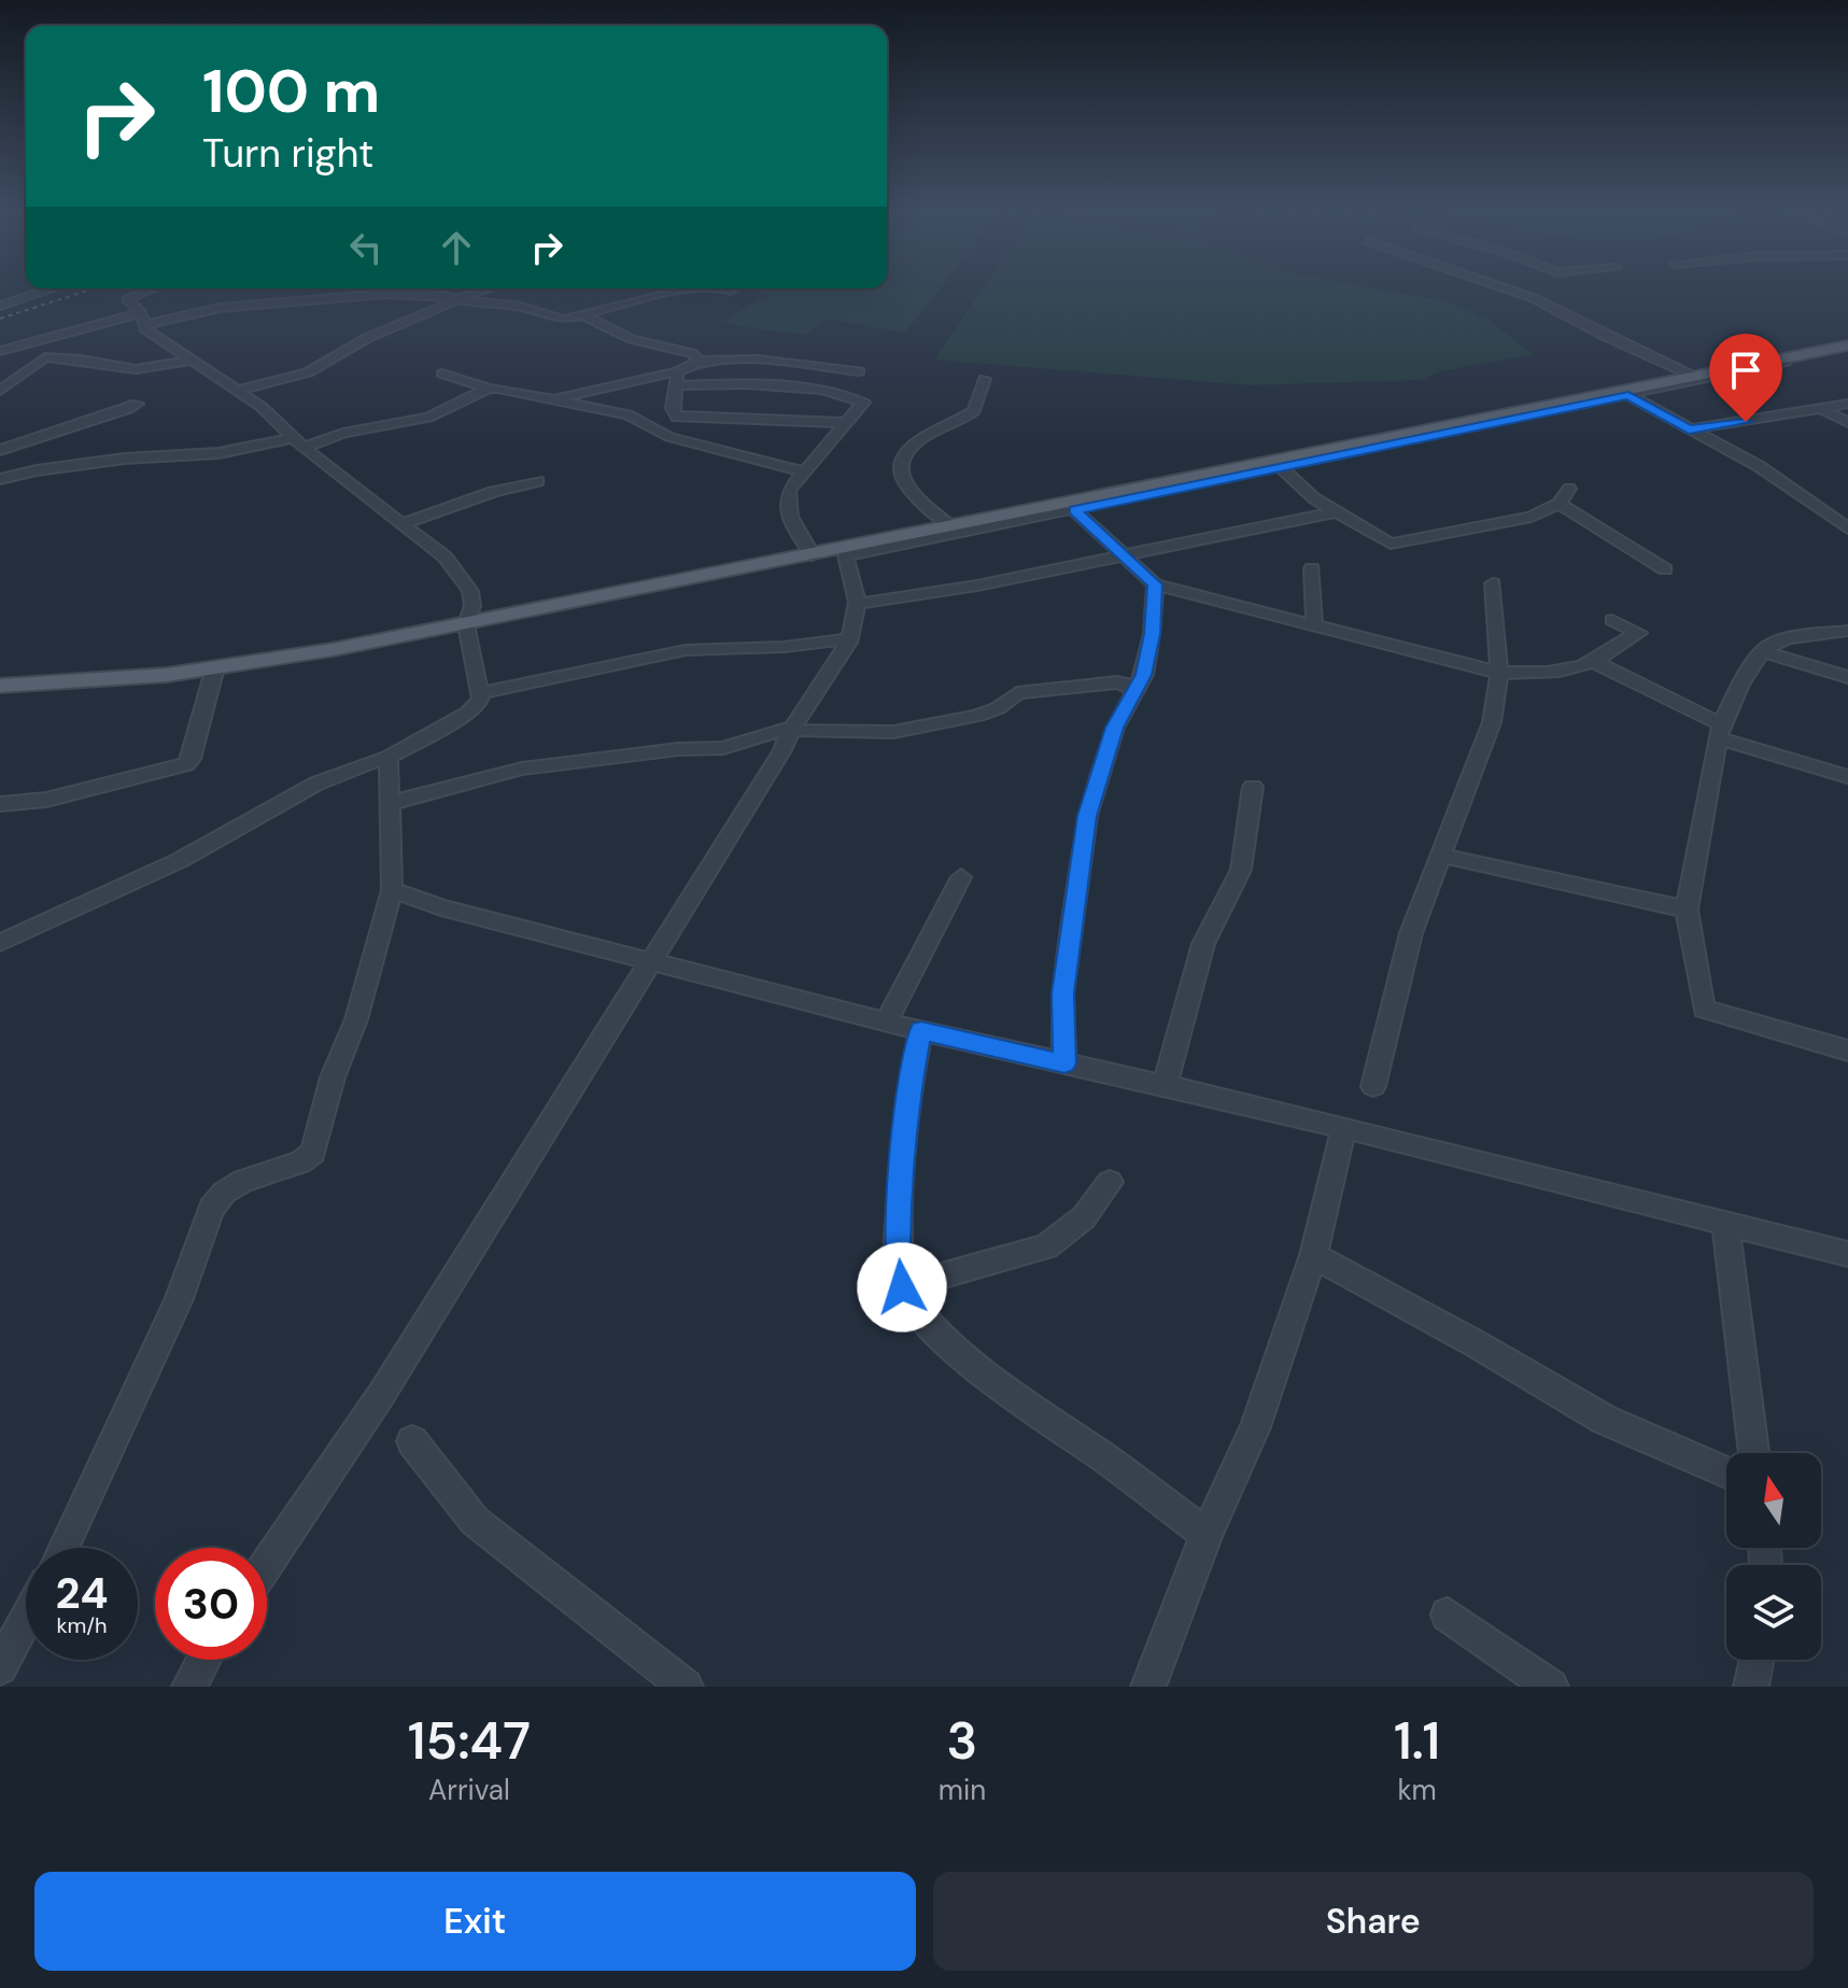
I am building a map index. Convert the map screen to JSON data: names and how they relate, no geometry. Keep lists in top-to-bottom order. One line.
{"north":"top","page":{"turn":["100 m","Turn right"],"speed":"24 km/h","limit":"30","eta":["15:47","Arrival","3","min","1.1","km"],"buttons":["Exit","Share"]}}
